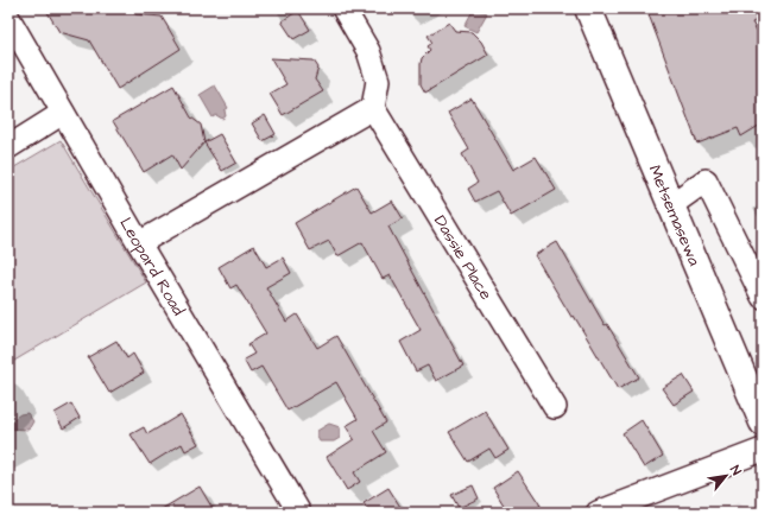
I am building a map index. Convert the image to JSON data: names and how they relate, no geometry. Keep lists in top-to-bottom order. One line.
{"streets":{"street":["Metsemasewa","Dassie Place","Leopard Road"]},"north":"top right"}
